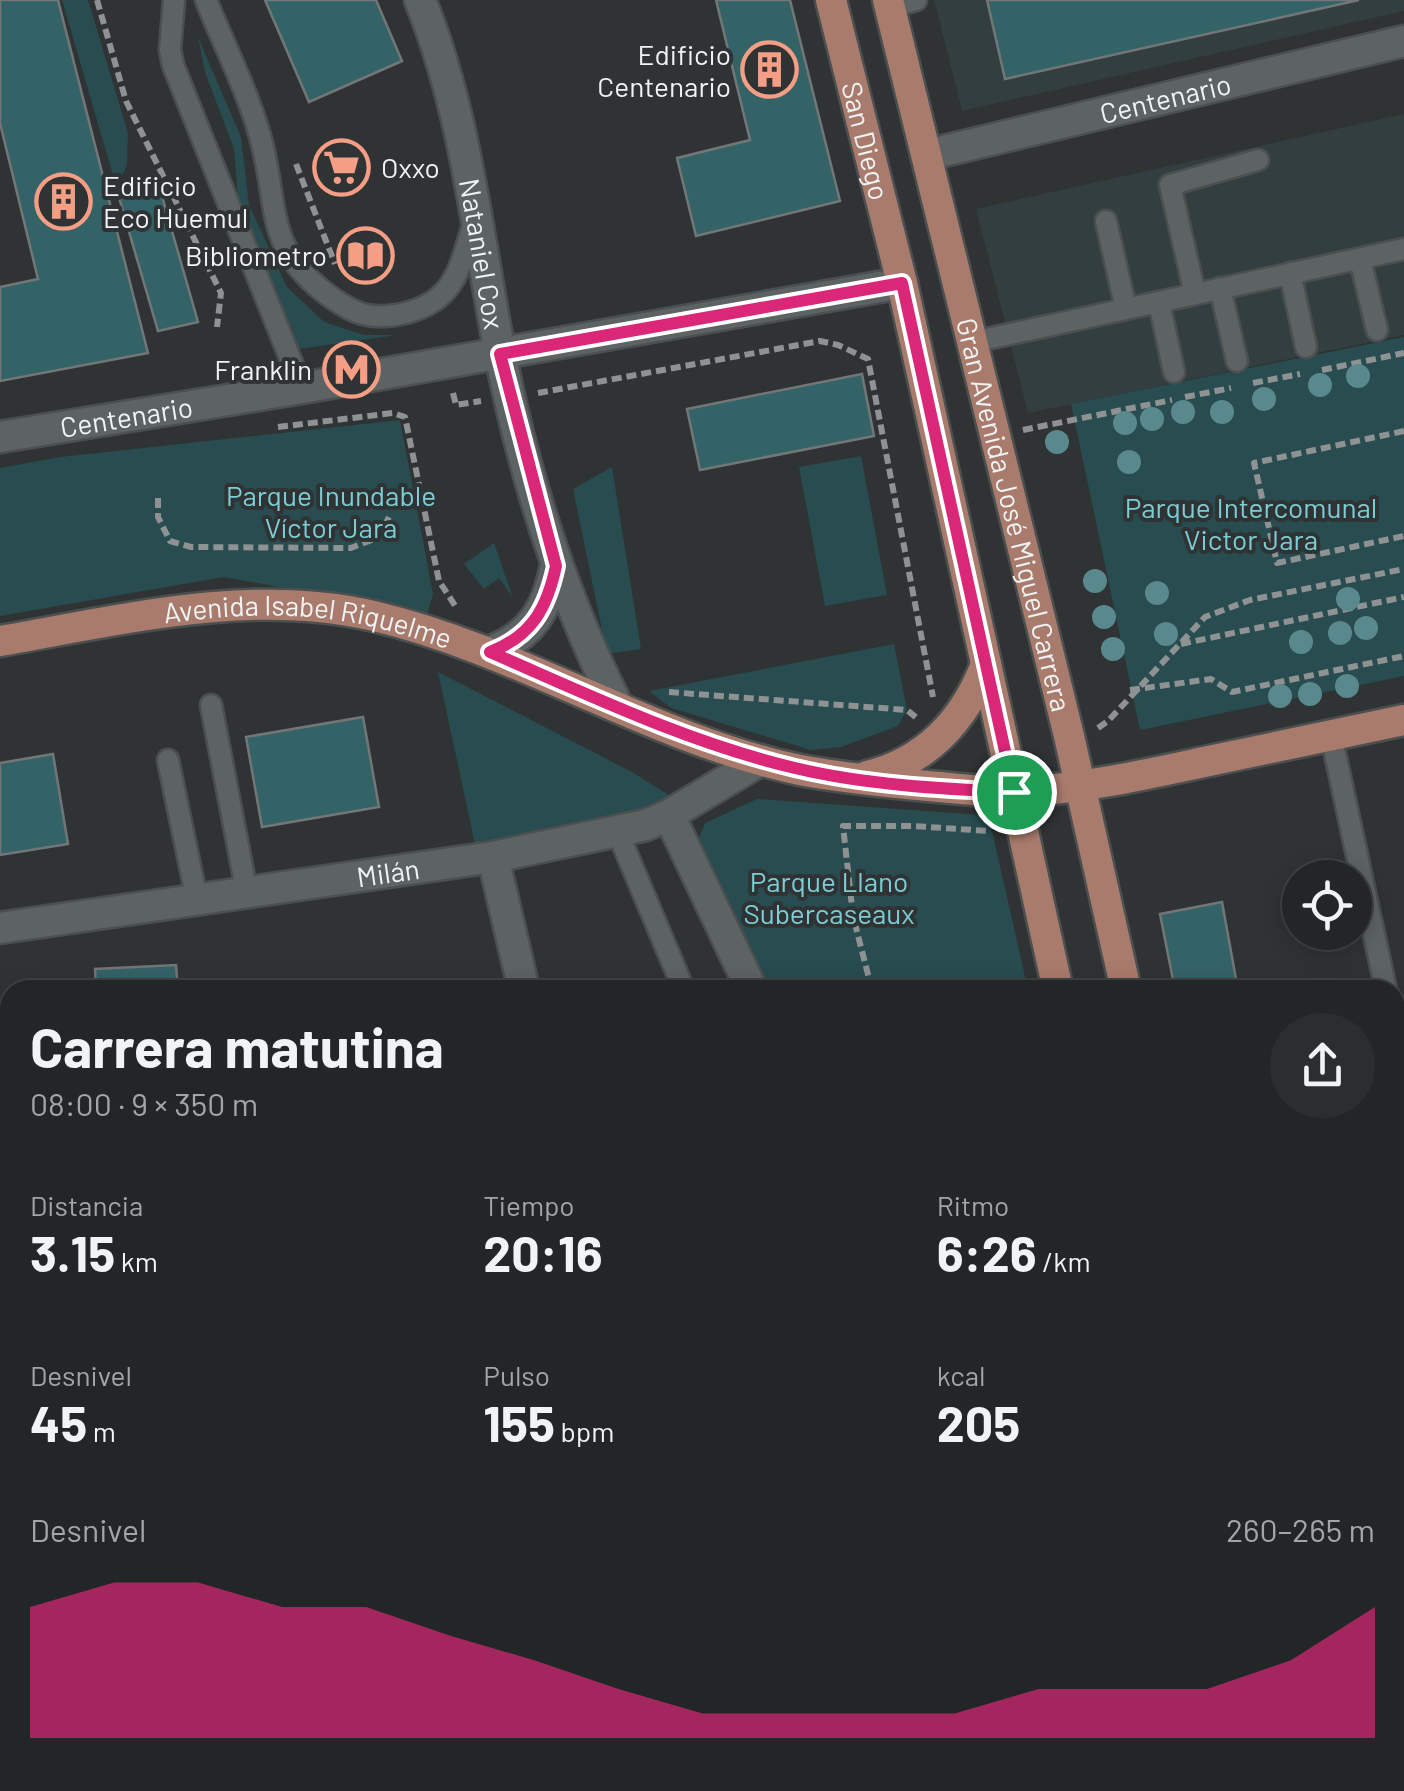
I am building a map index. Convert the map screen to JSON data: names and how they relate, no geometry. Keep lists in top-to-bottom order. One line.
{"streets":{"main road":["San Diego","Gran Avenida José Miguel Carrera","Avenida Isabel Riquelme"],"street":["Centenario","Nataniel Cox","Milán"]},"crossings":[["Centenario","San Diego"],["Centenario","Nataniel Cox"],["Centenario","Gran Avenida José Miguel Carrera"],["San Diego","Gran Avenida José Miguel Carrera"],["Nataniel Cox","Avenida Isabel Riquelme"],["Gran Avenida José Miguel Carrera","Avenida Isabel Riquelme"],["Avenida Isabel Riquelme","Milán"]],"parks":["Parque Inundable Víctor Jara","Parque Intercomunal Victor Jara","Parque Llano Subercaseaux"],"places":{"building":["Edificio Centenario","Edificio Eco Huemul"],"supermarket":["Oxxo"],"library":["Bibliometro"],"metro station":["Franklin"]},"page":{"heading":["Carrera matutina","08:00 · 9 × 350 m"],"stats":[["Distancia","3.15 km"],["Tiempo","20:16"],["Ritmo","6:26 /km"],["Desnivel","45 m"],["Pulso","155 bpm"],["kcal","205"]],"chart":["Desnivel","260–265 m"]}}
